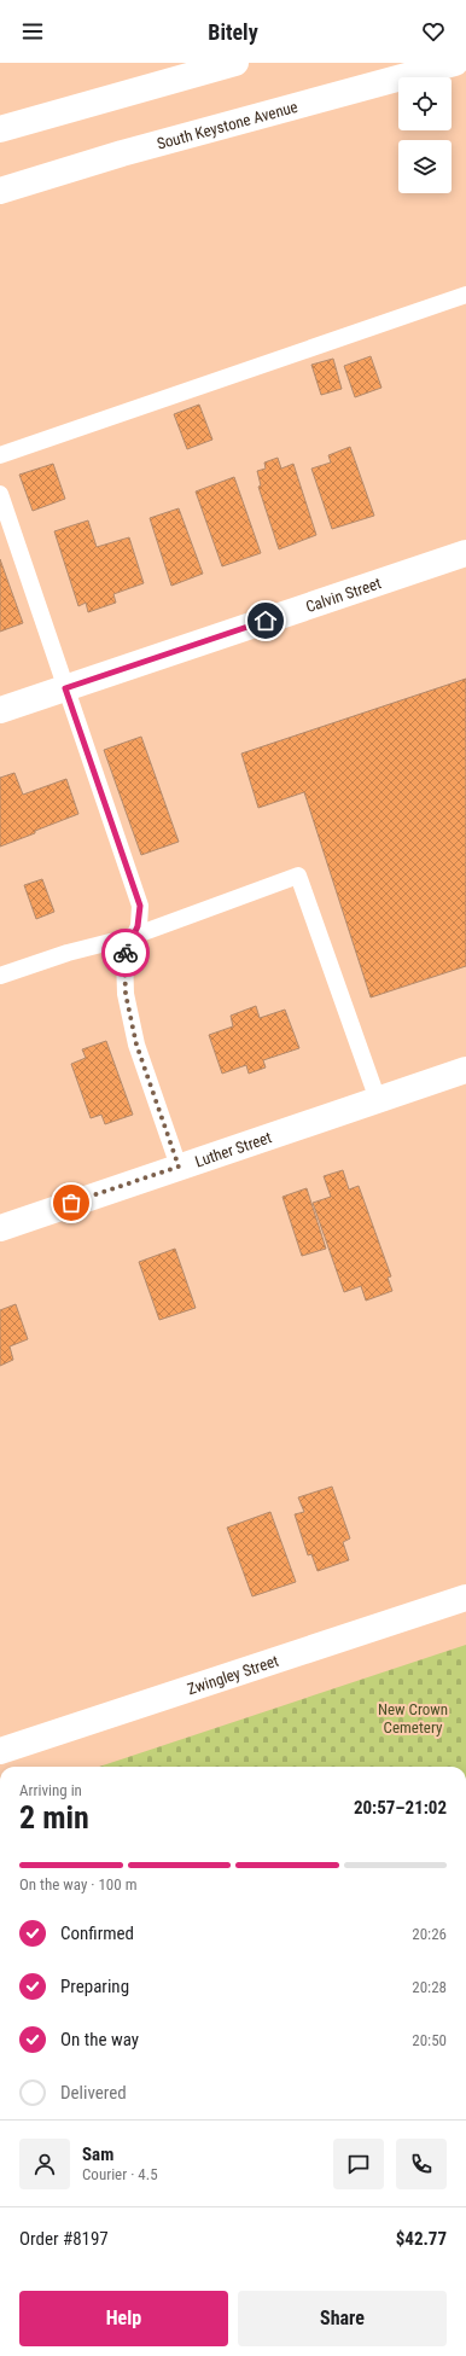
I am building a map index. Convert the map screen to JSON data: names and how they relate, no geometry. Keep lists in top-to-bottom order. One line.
{"streets":{"street":["South Keystone Avenue","Calvin Street","Luther Street","Zwingley Street"]},"parks":["New Crown Cemetery"],"page":{"header":"Bitely","heading":["2 min","Arriving in","20:57–21:02"],"panel":["Sam","Courier · 4.5","Order #8197","$42.77"],"bar":"On the way · 100 m","list":[["Confirmed","20:26"],["Preparing","20:28"],["On the way","20:50"],"Delivered"],"buttons":["Help","Share"]}}
